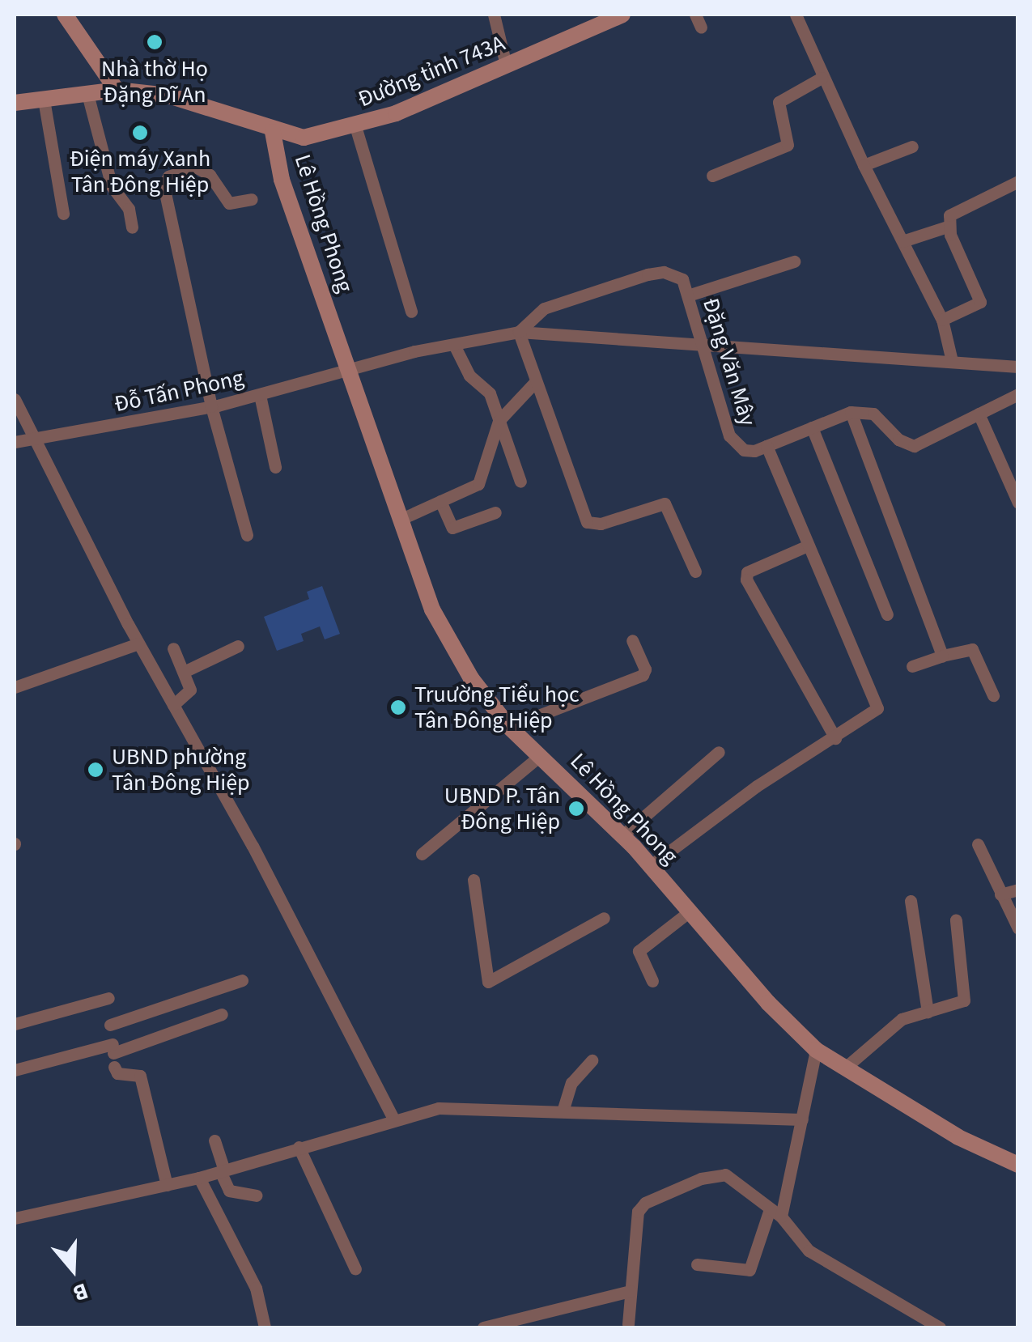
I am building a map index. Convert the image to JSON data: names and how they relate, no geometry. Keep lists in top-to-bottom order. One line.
{"streets":{"main road":["Đường tỉnh 743A","Lê Hồng Phong"],"street":["Đặng Văn Mây","Đỗ Tấn Phong"]},"crossings":[["Đường tỉnh 743A","Lê Hồng Phong"],["Lê Hồng Phong","Đỗ Tấn Phong"]],"places":["Nhà thờ Họ Đặng Dĩ An","Điện máy Xanh Tân Đông Hiệp","Truường Tiểu học Tân Đông Hiệp","UBND phường Tân Đông Hiệp","UBND P. Tân Đông Hiệp"],"north":"bottom"}
